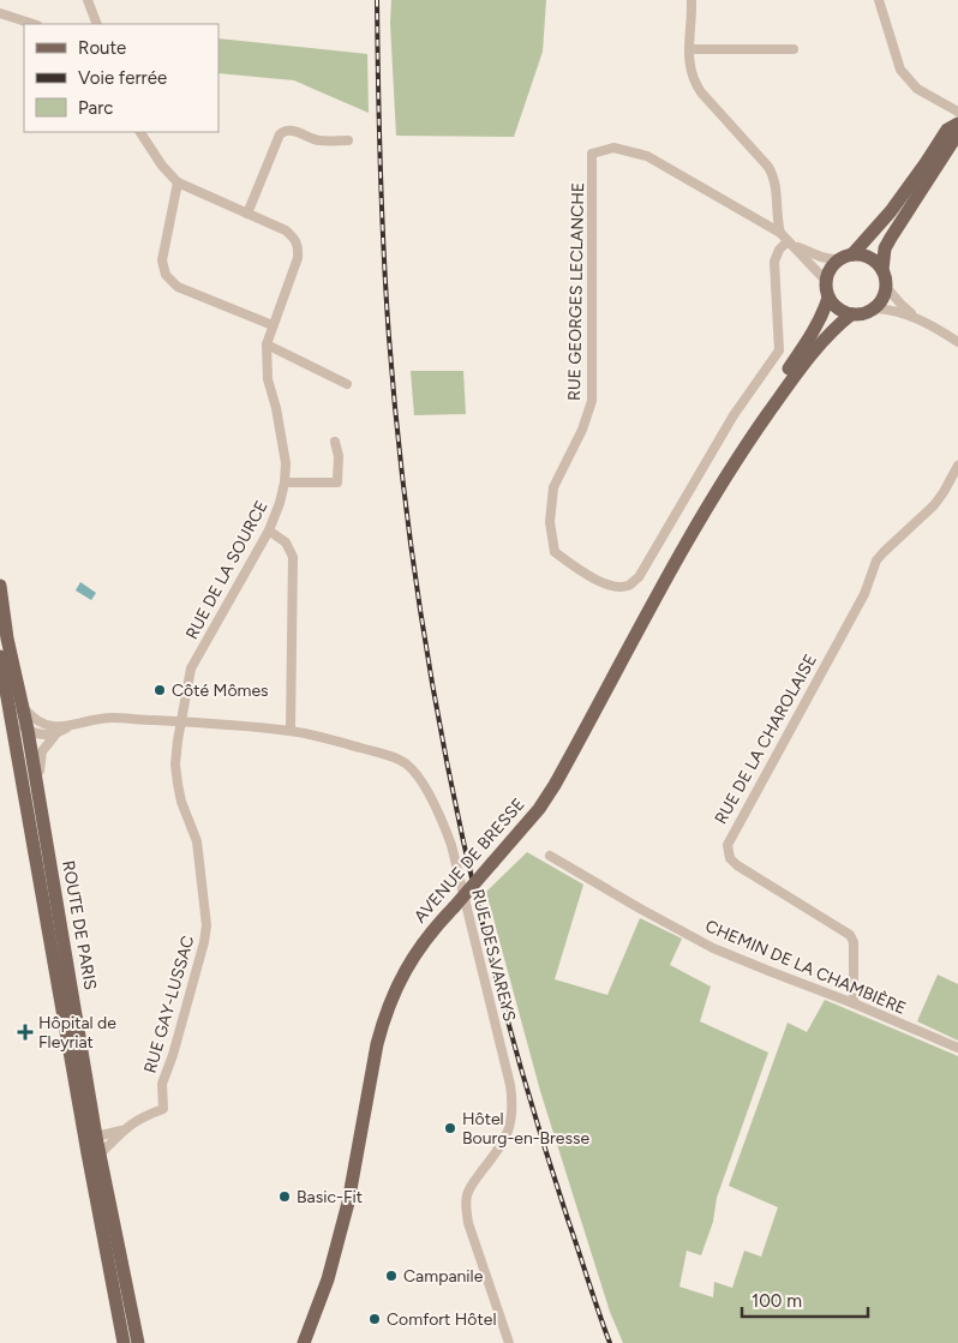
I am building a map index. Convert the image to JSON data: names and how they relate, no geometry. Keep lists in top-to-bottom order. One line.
{"streets":{"main road":["AVENUE DE BRESSE","ROUTE DE PARIS"],"street":["RUE GEORGES LECLANCHE","RUE DE LA SOURCE","RUE DE LA CHAROLAISE","RUE DES VAREYS","CHEMIN DE LA CHAMBIÈRE","RUE GAY-LUSSAC"]},"crossings":[["RUE DE LA SOURCE","RUE DES VAREYS"],["RUE DE LA SOURCE","RUE GAY-LUSSAC"],["RUE DE LA CHAROLAISE","CHEMIN DE LA CHAMBIÈRE"],["ROUTE DE PARIS","RUE DES VAREYS"],["ROUTE DE PARIS","RUE GAY-LUSSAC"],["RUE DES VAREYS","RUE GAY-LUSSAC"]],"places":{"other":["Côté Mômes","Hôtel Bourg-en-Bresse","Basic-Fit","Campanile","Comfort Hôtel"],"health":["Hôpital de Fleyriat"]},"legend":["Route","Voie ferrée","Parc"],"scale_bar":"100 m"}
